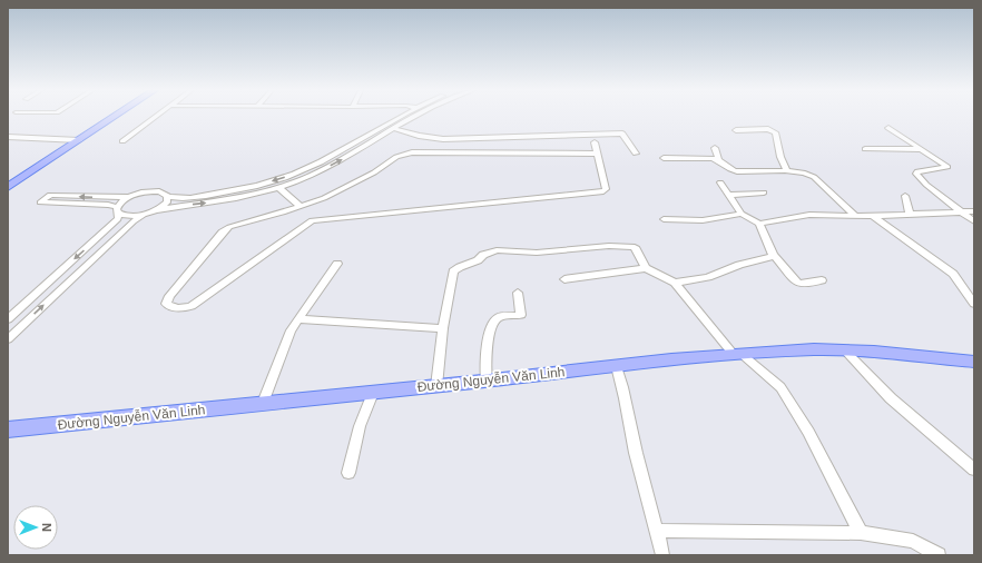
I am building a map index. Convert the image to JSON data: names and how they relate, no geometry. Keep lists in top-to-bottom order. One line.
{"streets":{"main road":["Đường Nguyễn Văn Linh"]},"north":"right"}
